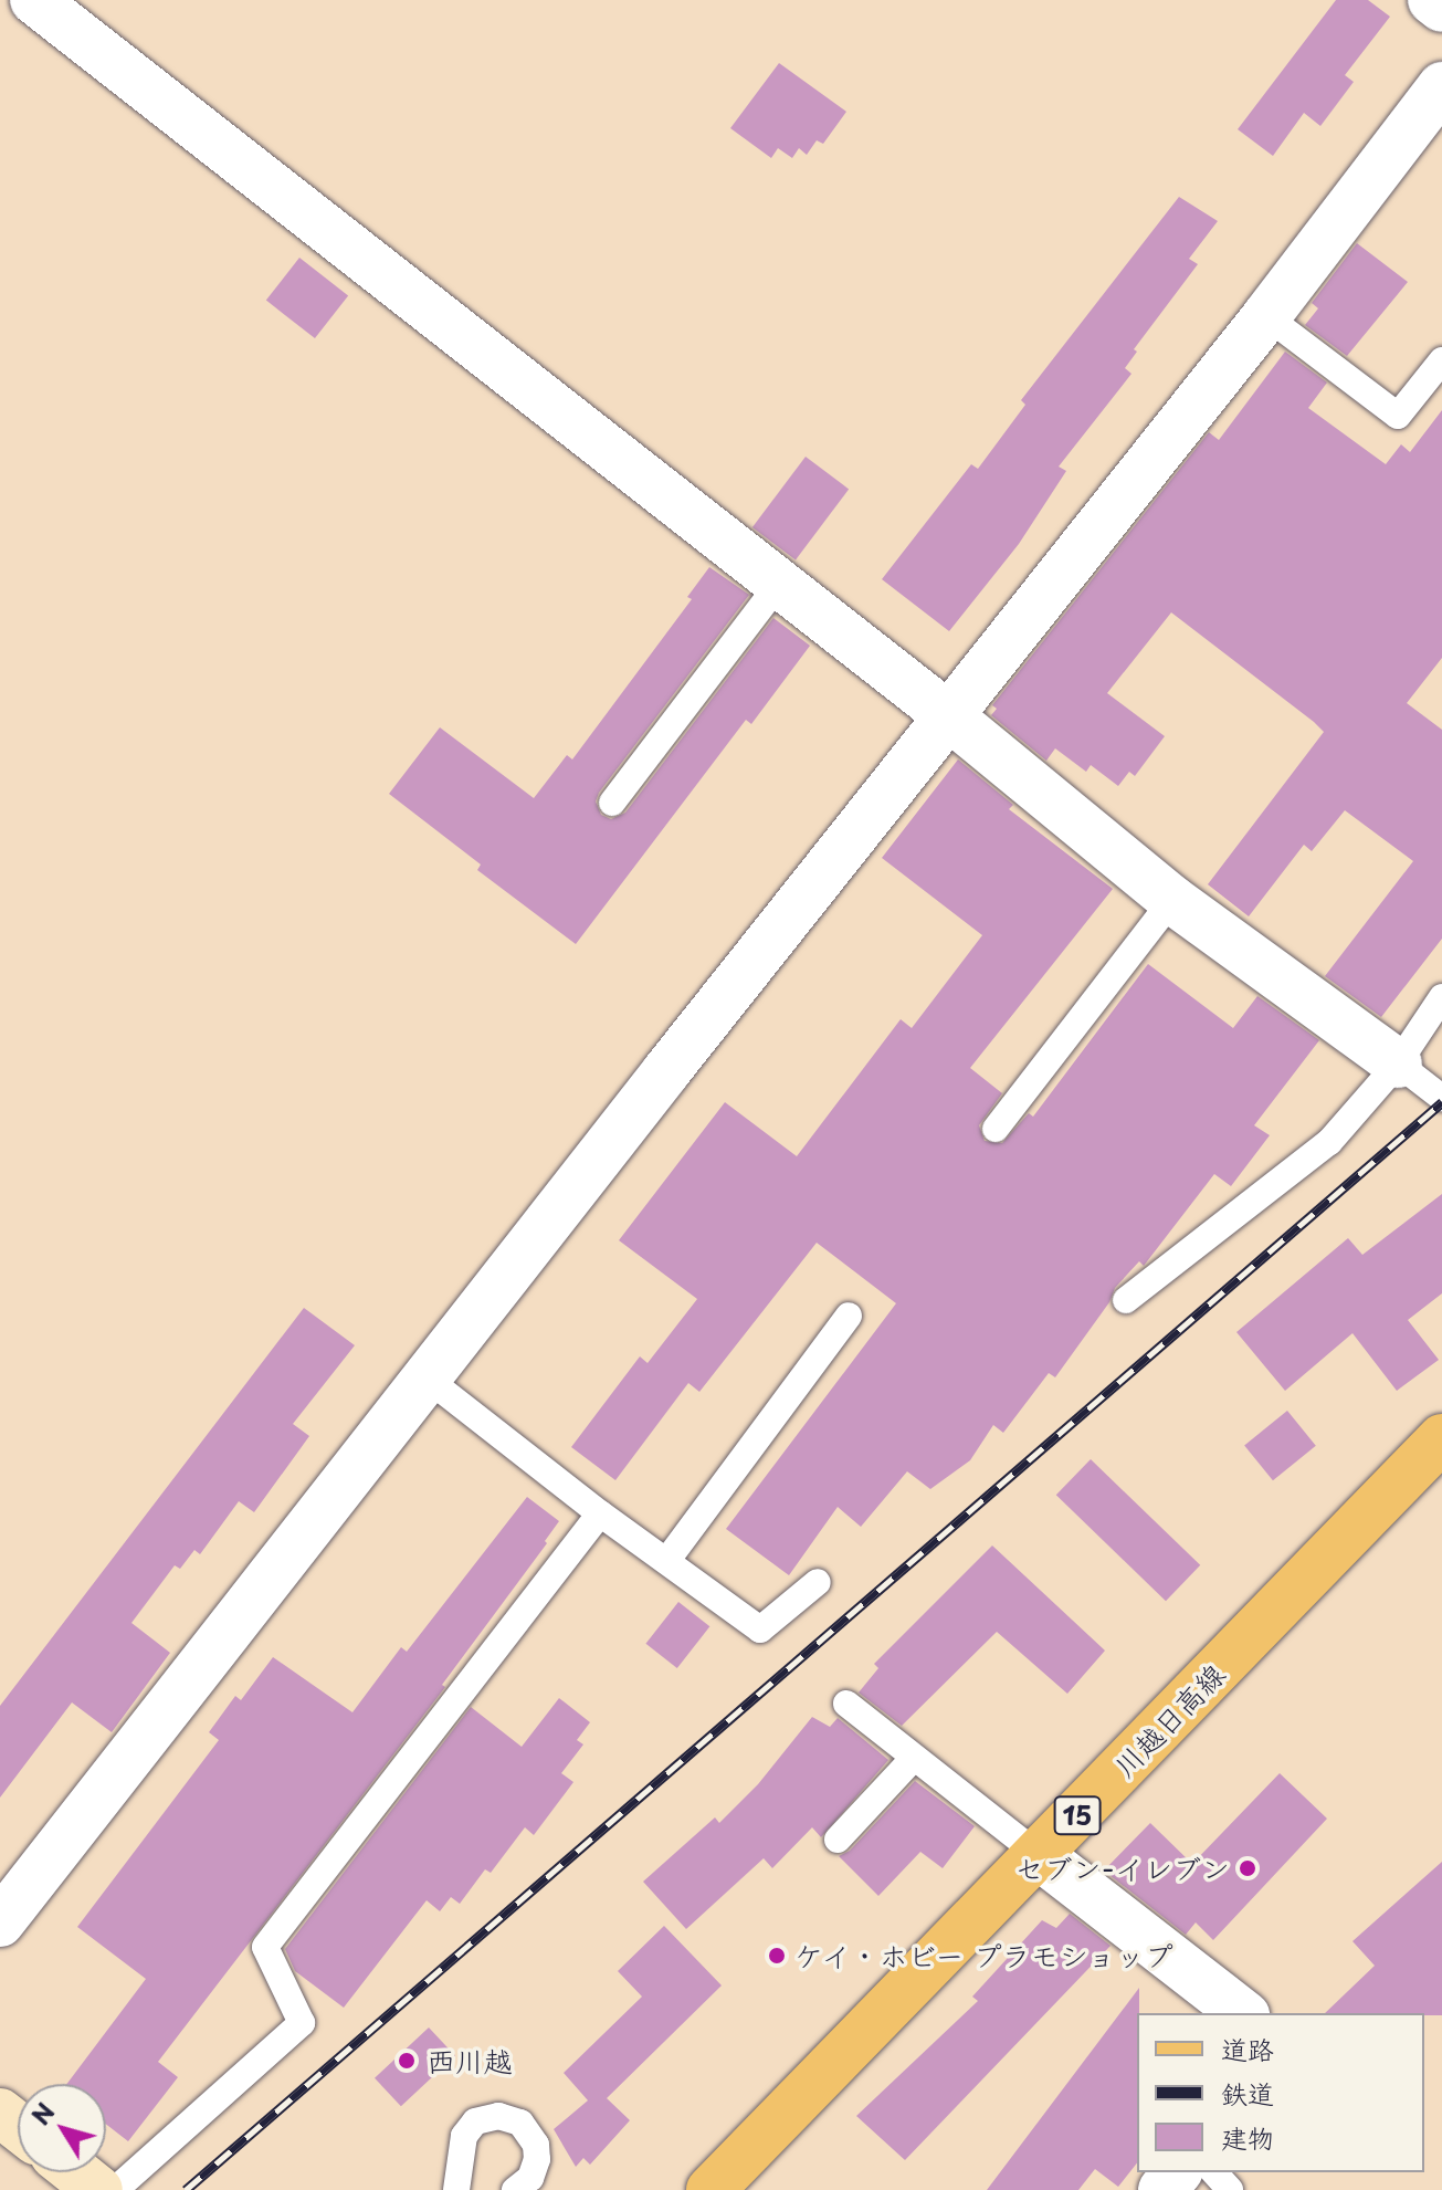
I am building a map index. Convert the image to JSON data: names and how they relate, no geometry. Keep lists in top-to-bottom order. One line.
{"streets":{"main road":["川越日高線","15"]},"places":["セブン-イレブン","ケイ・ホビー プラモショップ","西川越"],"legend":["道路","鉄道","建物"],"north":"top left"}
